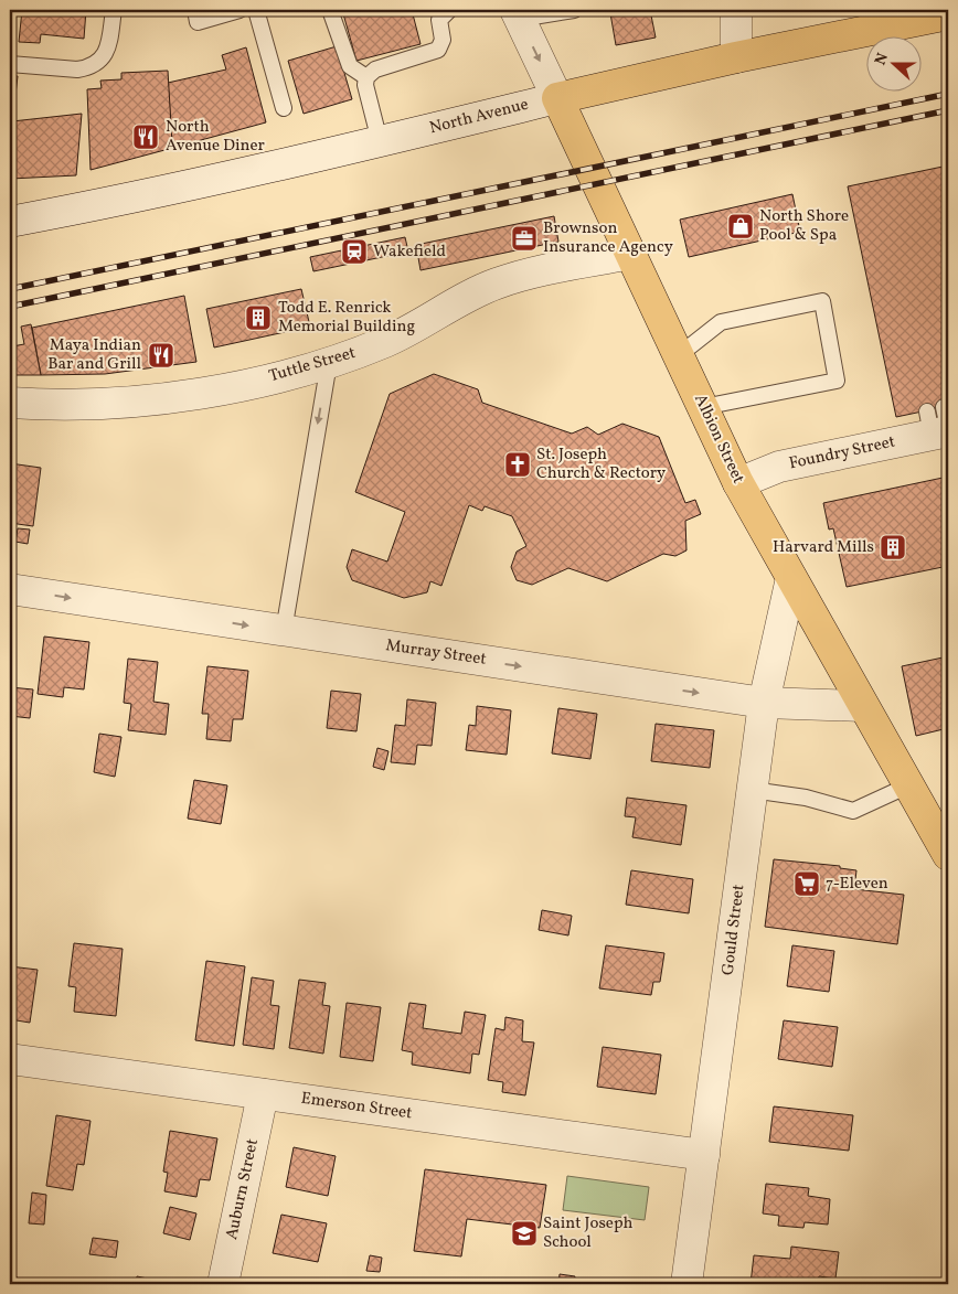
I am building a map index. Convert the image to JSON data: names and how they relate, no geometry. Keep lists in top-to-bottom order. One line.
{"streets":{"main road":["North Avenue","Albion Street"],"street":["Tuttle Street","Foundry Street","Murray Street","Gould Street","Emerson Street","Auburn Street"]},"crossings":[["North Avenue","Albion Street"],["Tuttle Street","Albion Street"],["Albion Street","Foundry Street"],["Albion Street","Murray Street"],["Albion Street","Gould Street"],["Murray Street","Gould Street"],["Gould Street","Emerson Street"],["Emerson Street","Auburn Street"]],"one_way":["Murray Street"],"places":{"restaurant":["North Avenue Diner","Maya Indian Bar and Grill"],"shop":["North Shore Pool & Spa"],"office":["Brownson Insurance Agency"],"station":["Wakefield"],"building":["Todd E. Renrick Memorial Building","Harvard Mills"],"church":["St. Joseph Church & Rectory"],"supermarket":["7-Eleven"],"school or university":["Saint Joseph School"]},"north":"left"}
